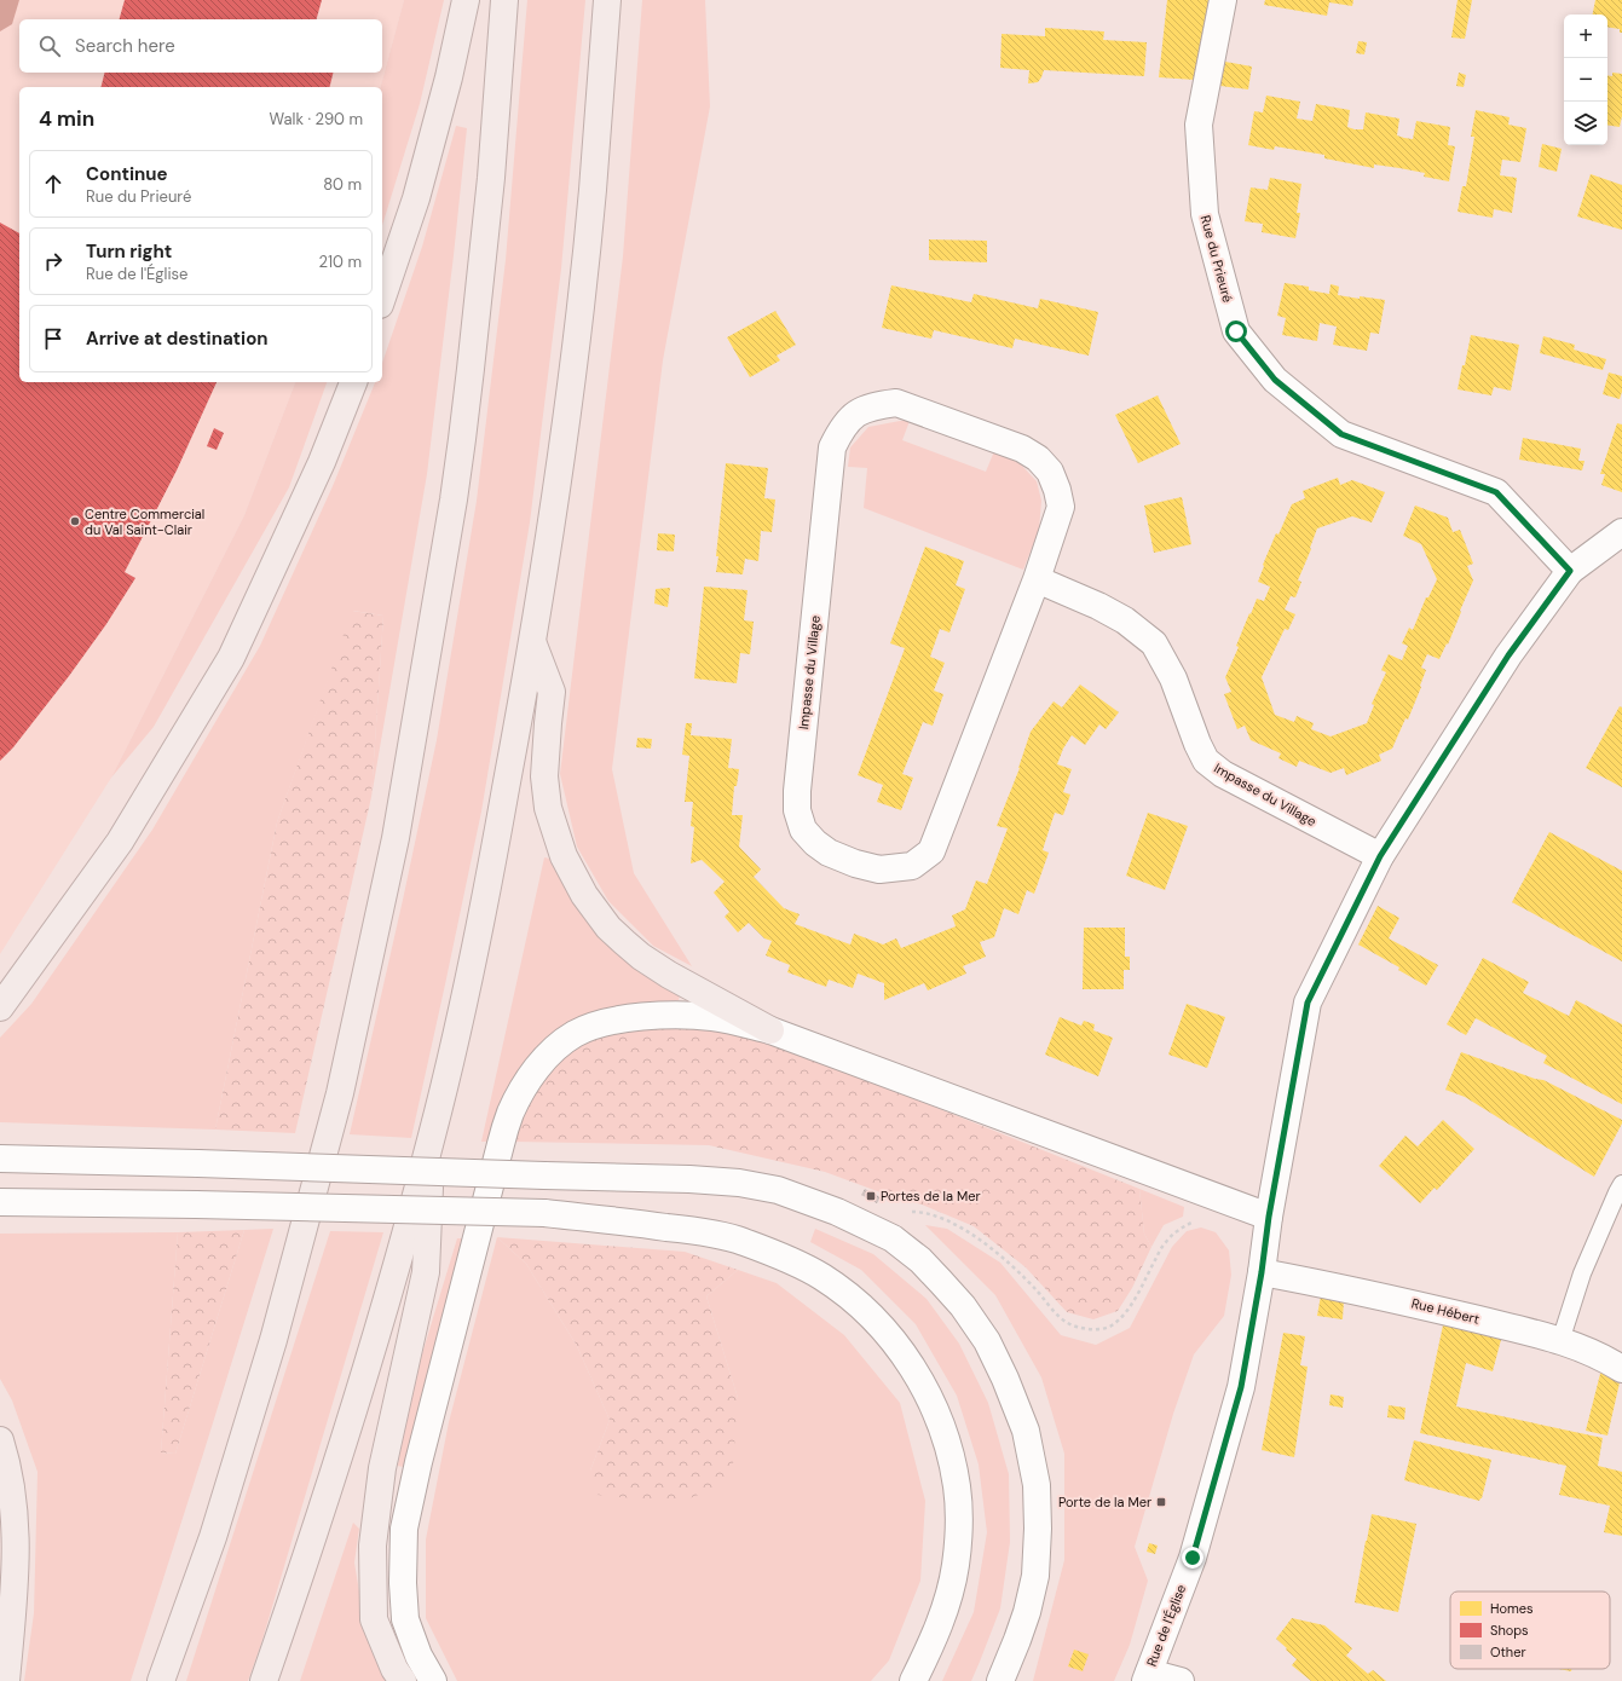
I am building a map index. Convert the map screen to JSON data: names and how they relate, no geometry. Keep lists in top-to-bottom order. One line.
{"streets":{"street":["Rue du Prieuré","Impasse du Village","Rue Hébert","Rue de l'Église"]},"crossings":[["Rue du Prieuré","Rue de l'Église"],["Impasse du Village","Rue de l'Église"],["Rue Hébert","Rue de l'Église"]],"places":{"other":["Centre Commercial du Val Saint-Clair"],"transit":["Portes de la Mer","Porte de la Mer"]},"legend":["Homes","Shops","Other"],"page":{"map_buttons":["+","−"],"search":"Search here","heading":["4 min","Walk · 290 m"],"list":[["Continue","Rue du Prieuré","80 m"],["Turn right","Rue de l'Église","210 m"],"Arrive at destination"]}}
